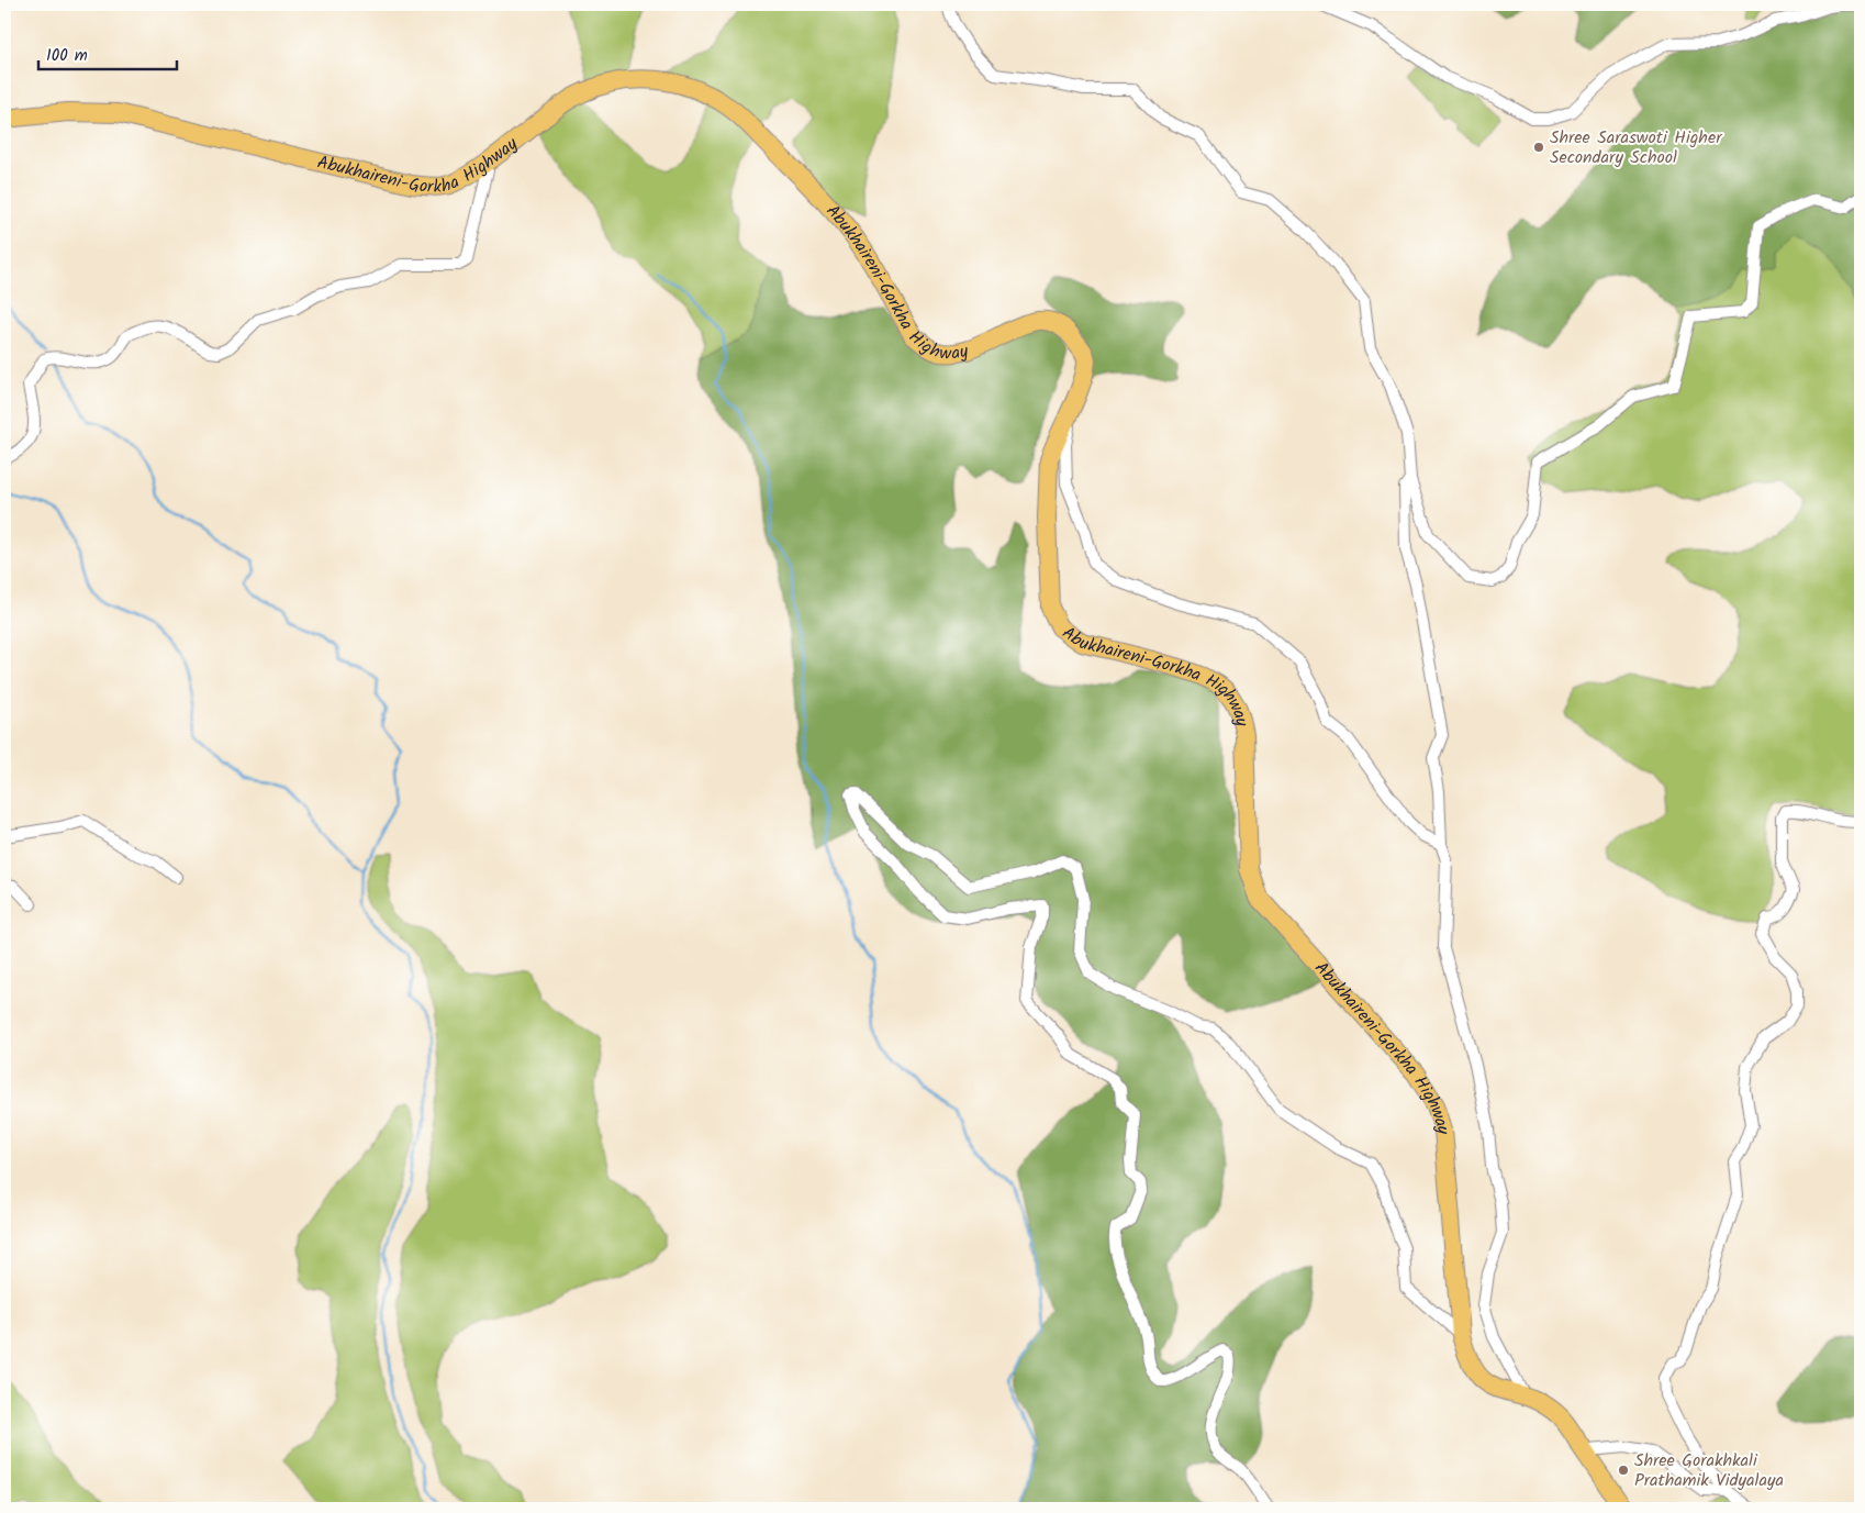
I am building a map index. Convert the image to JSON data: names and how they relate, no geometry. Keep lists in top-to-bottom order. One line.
{"streets":{"main road":["Abukhaireni-Gorkha Highway"]},"places":["Shree Saraswoti Higher Secondary School","Shree Gorakhkali Prathamik Vidyalaya"],"scale_bar":"100 m"}
